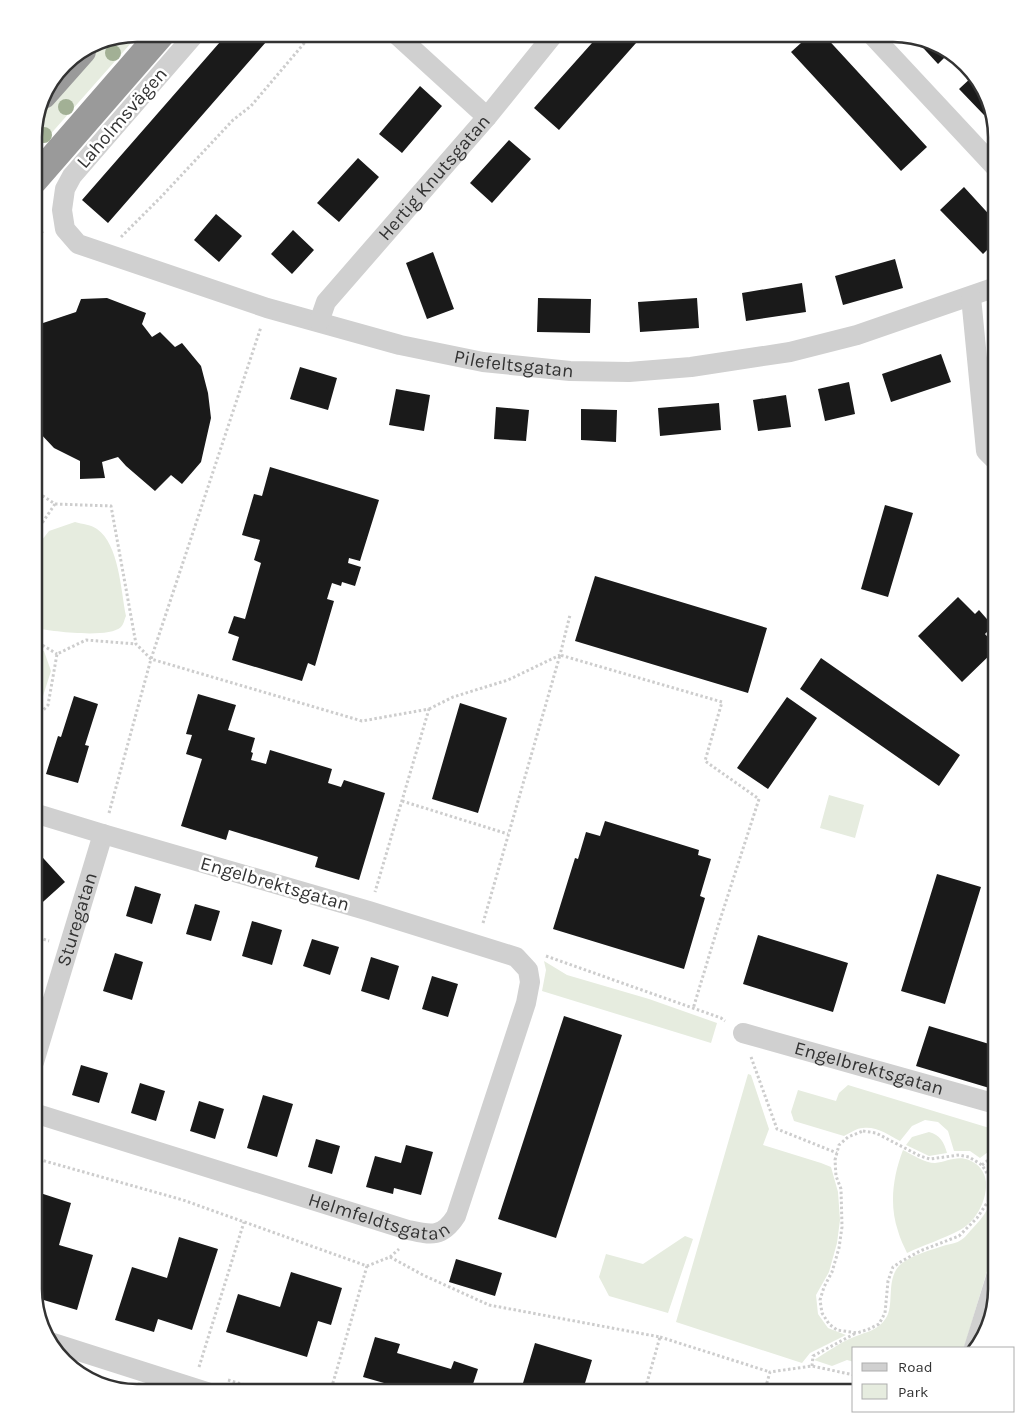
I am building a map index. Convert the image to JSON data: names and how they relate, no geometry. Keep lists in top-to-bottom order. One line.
{"streets":{"highway":["Laholmsvägen"],"street":["Hertig Knutsgatan","Pilefeltsgatan","Engelbrektsgatan","Sturegatan","Helmfeldtsgatan"]},"crossings":[["Laholmsvägen","Pilefeltsgatan"],["Hertig Knutsgatan","Pilefeltsgatan"],["Engelbrektsgatan","Sturegatan"],["Engelbrektsgatan","Helmfeldtsgatan"]],"legend":["Road","Park"]}
